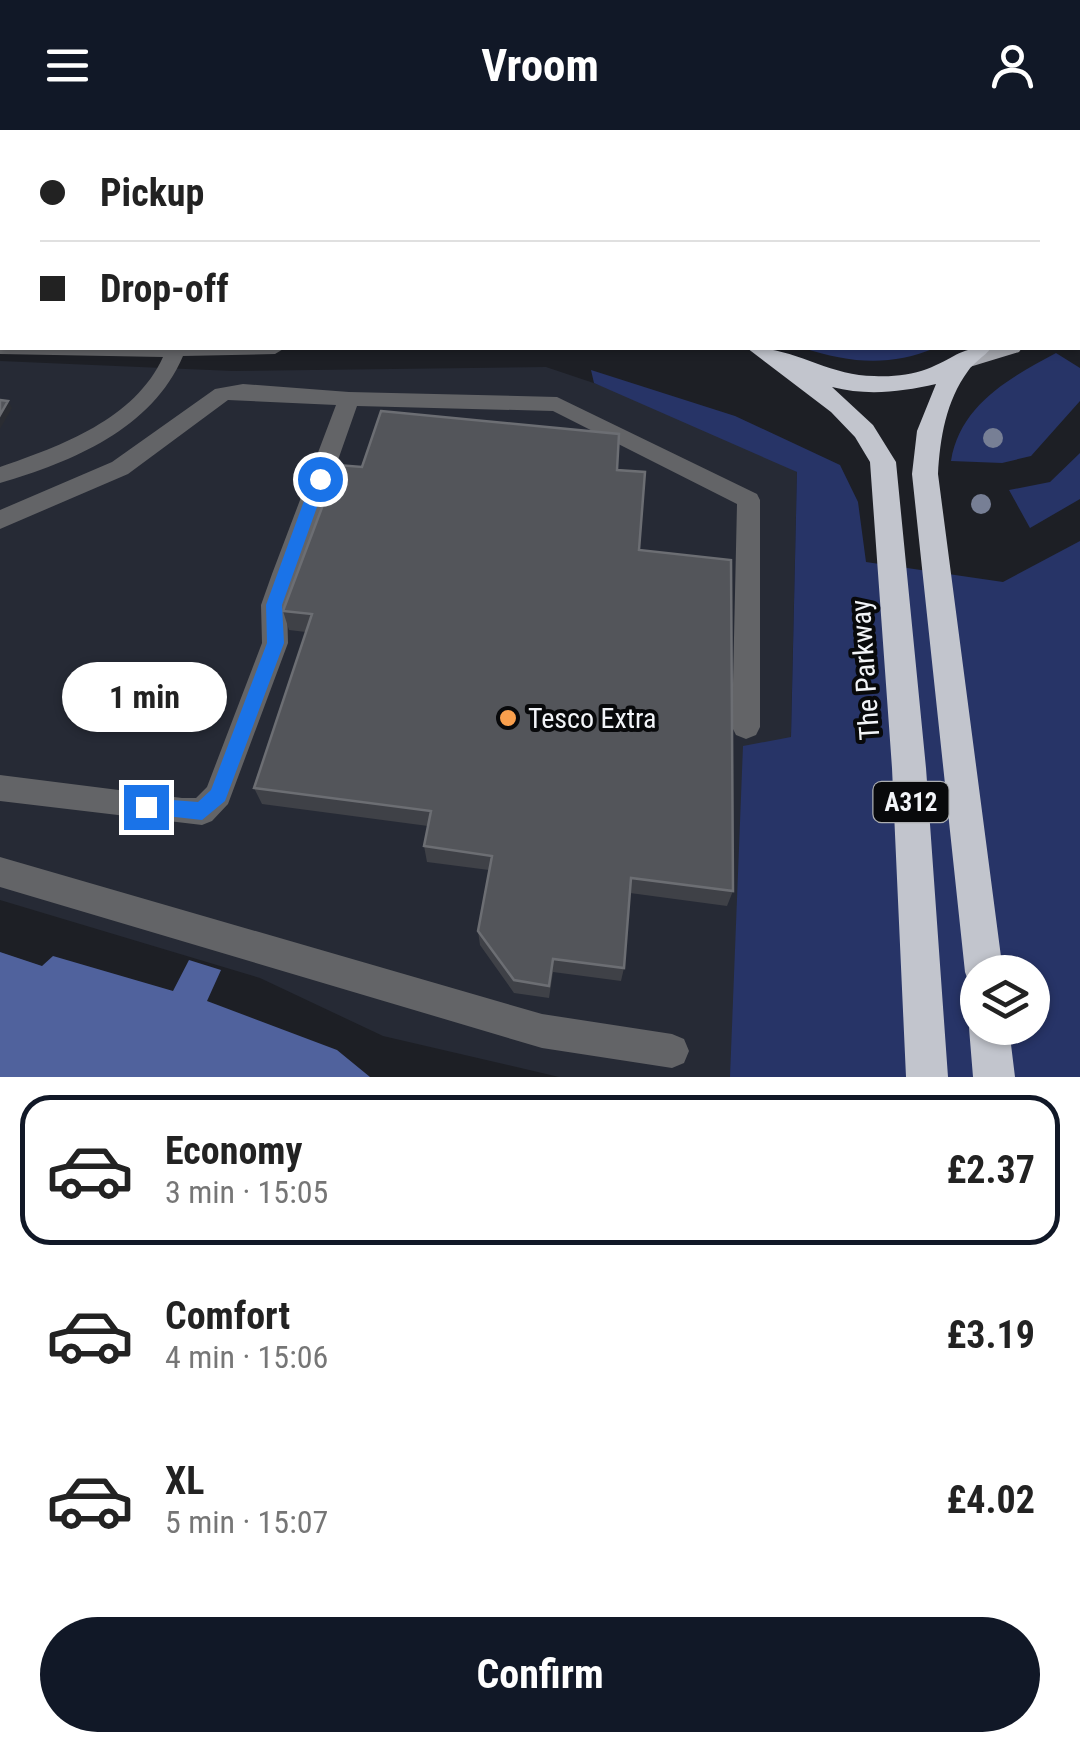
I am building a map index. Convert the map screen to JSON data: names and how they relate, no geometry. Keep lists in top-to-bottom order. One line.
{"streets":{"highway":["The Parkway","A312"]},"places":["Tesco Extra"],"page":{"header":"Vroom","banner":["Pickup","Drop-off"],"bubble":"1 min","list":[{"name":"Economy","note":"3 min · 15:05","value":"£2.37"},{"name":"Comfort","note":"4 min · 15:06","value":"£3.19"},{"name":"XL","note":"5 min · 15:07","value":"£4.02"}],"buttons":"Confirm"}}
